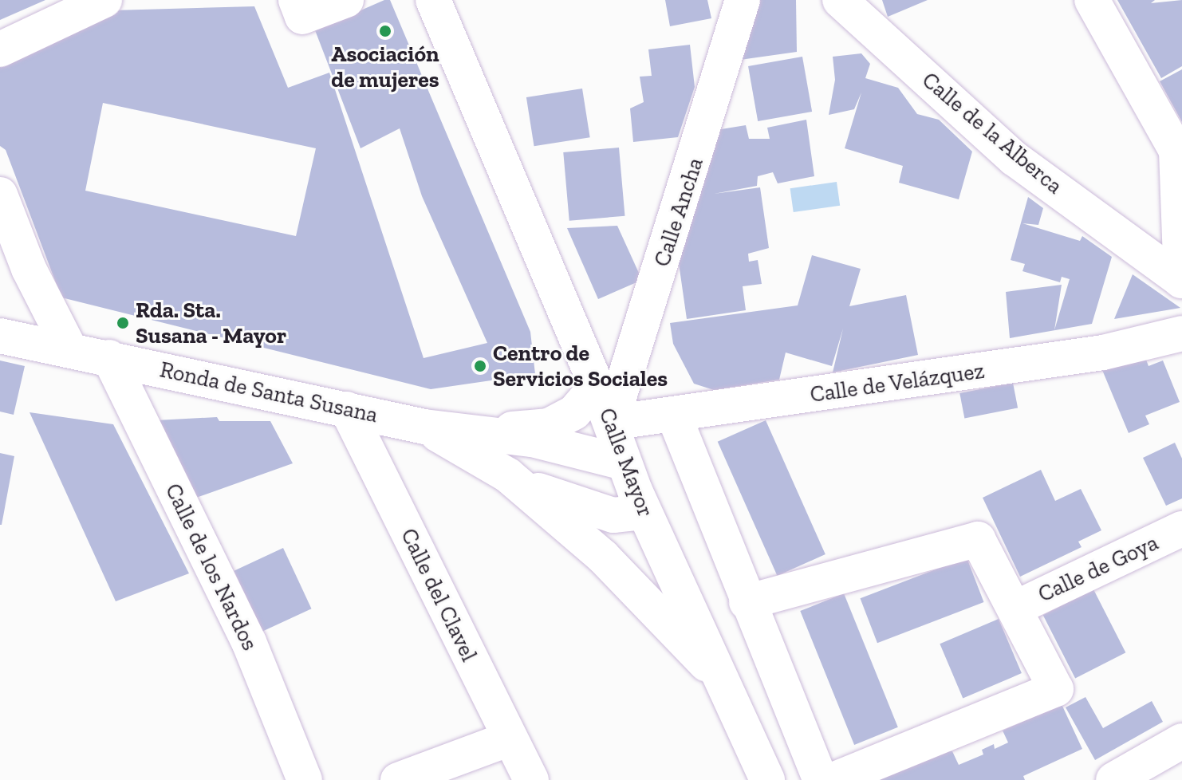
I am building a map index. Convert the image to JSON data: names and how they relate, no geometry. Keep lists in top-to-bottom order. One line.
{"streets":{"street":["Calle de la Alberca","Calle Ancha","Calle de Velázquez","Ronda de Santa Susana","Calle Mayor","Calle de los Nardos","Calle de Goya","Calle del Clavel"]},"crossings":[["Calle Ancha","Calle de Velázquez"],["Calle Ancha","Calle Mayor"],["Calle de Velázquez","Calle Mayor"],["Ronda de Santa Susana","Calle Mayor"],["Ronda de Santa Susana","Calle de los Nardos"],["Ronda de Santa Susana","Calle del Clavel"]],"places":["Asociación de mujeres","Rda. Sta. Susana - Mayor","Centro de Servicios Sociales"]}
